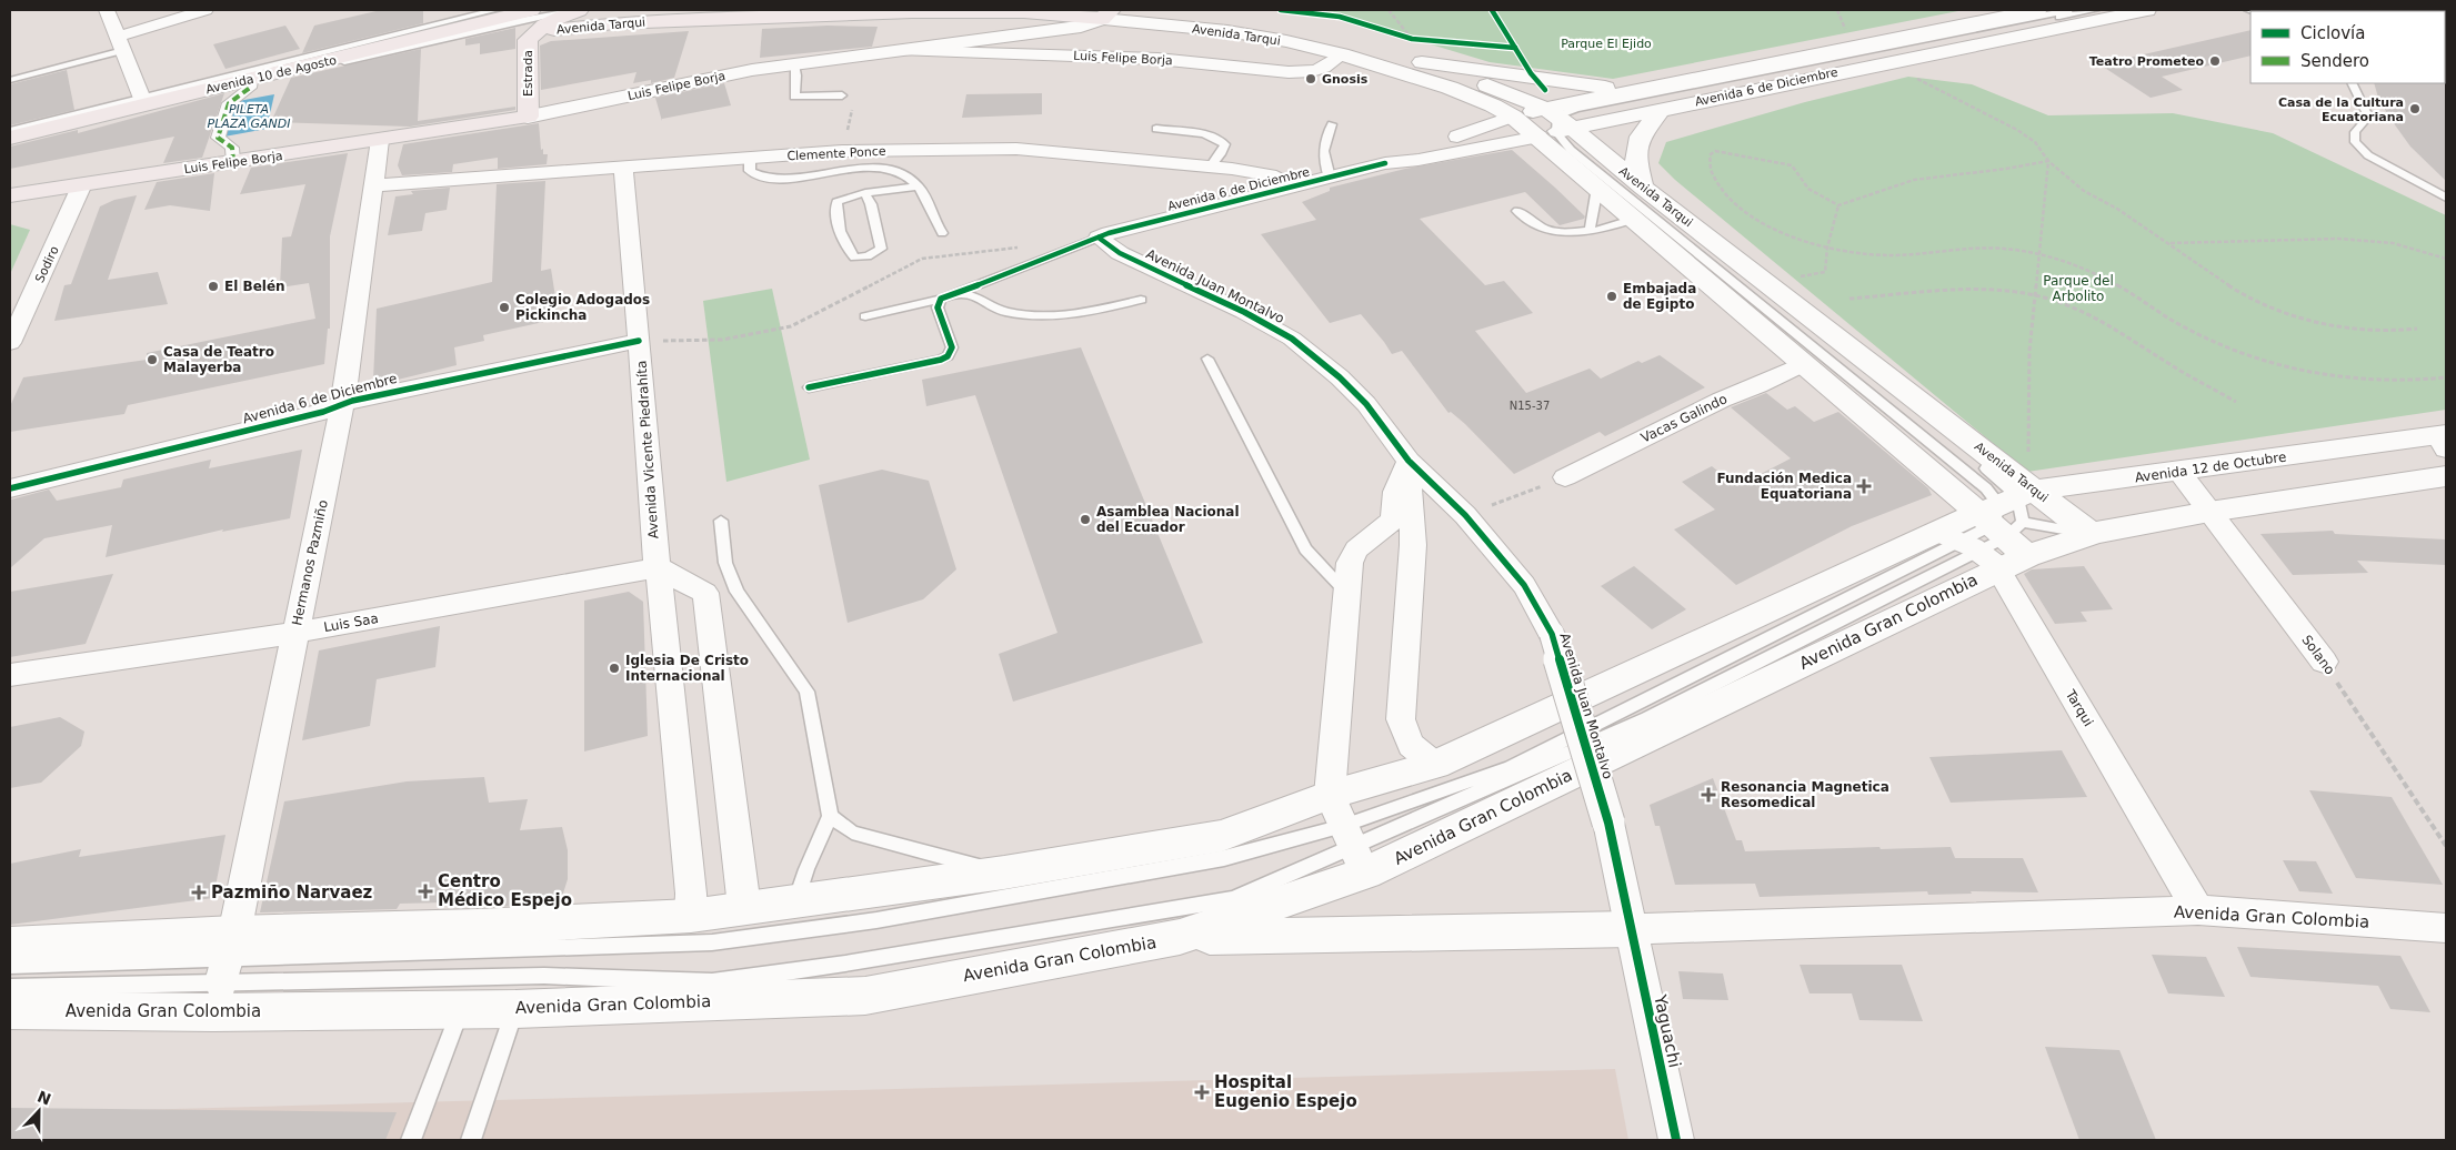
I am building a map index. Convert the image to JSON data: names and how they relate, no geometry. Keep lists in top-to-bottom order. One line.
{"streets":{"main road":["Avenida Tarqui","Luis Felipe Borja","Estrada","Avenida 10 de Agosto","Avenida 6 de Diciembre","Avenida 12 de Octubre","Avenida Gran Colombia"],"street":["Clemente Ponce","Sodiro","Avenida Juan Montalvo","Vacas Galindo","Avenida Vicente Piedrahíta","Hermanos Pazmiño","Luis Saa","Solano","Tarqui","Yaguachi"]},"crossings":[["Avenida Tarqui","Luis Felipe Borja"],["Avenida Tarqui","Estrada"],["Avenida Tarqui","Avenida 6 de Diciembre"],["Avenida Tarqui","Vacas Galindo"],["Avenida Tarqui","Avenida 12 de Octubre"],["Avenida Tarqui","Avenida Gran Colombia"],["Avenida Tarqui","Tarqui"],["Luis Felipe Borja","Estrada"],["Luis Felipe Borja","Sodiro"],["Luis Felipe Borja","Hermanos Pazmiño"],["Avenida 6 de Diciembre","Clemente Ponce"],["Avenida 6 de Diciembre","Avenida Juan Montalvo"],["Avenida 6 de Diciembre","Avenida Vicente Piedrahíta"],["Avenida 6 de Diciembre","Hermanos Pazmiño"],["Clemente Ponce","Avenida Vicente Piedrahíta"],["Clemente Ponce","Hermanos Pazmiño"],["Avenida Juan Montalvo","Avenida Gran Colombia"],["Avenida Juan Montalvo","Yaguachi"],["Avenida Vicente Piedrahíta","Avenida Gran Colombia"],["Avenida Vicente Piedrahíta","Luis Saa"],["Avenida 12 de Octubre","Avenida Gran Colombia"],["Avenida 12 de Octubre","Solano"],["Avenida 12 de Octubre","Tarqui"],["Hermanos Pazmiño","Avenida Gran Colombia"],["Hermanos Pazmiño","Luis Saa"],["Avenida Gran Colombia","Tarqui"],["Avenida Gran Colombia","Yaguachi"]],"water":["PILETA PLAZA GANDI"],"parks":["Parque El Ejido","Parque del Arbolito"],"places":{"other":["Teatro Prometeo","Gnosis","Casa de la Cultura Ecuatoriana","El Belén","Embajada de Egipto","Colegio Adogados Pickincha","Casa de Teatro Malayerba","Asamblea Nacional del Ecuador","Iglesia De Cristo Internacional"],"health":["Fundación Medica Equatoriana","Resonancia Magnetica Resomedical","Centro Médico Espejo","Pazmiño Narvaez","Hospital Eugenio Espejo"]},"house_numbers":["N15-37"],"legend":["Ciclovía","Sendero"],"north":"top"}
